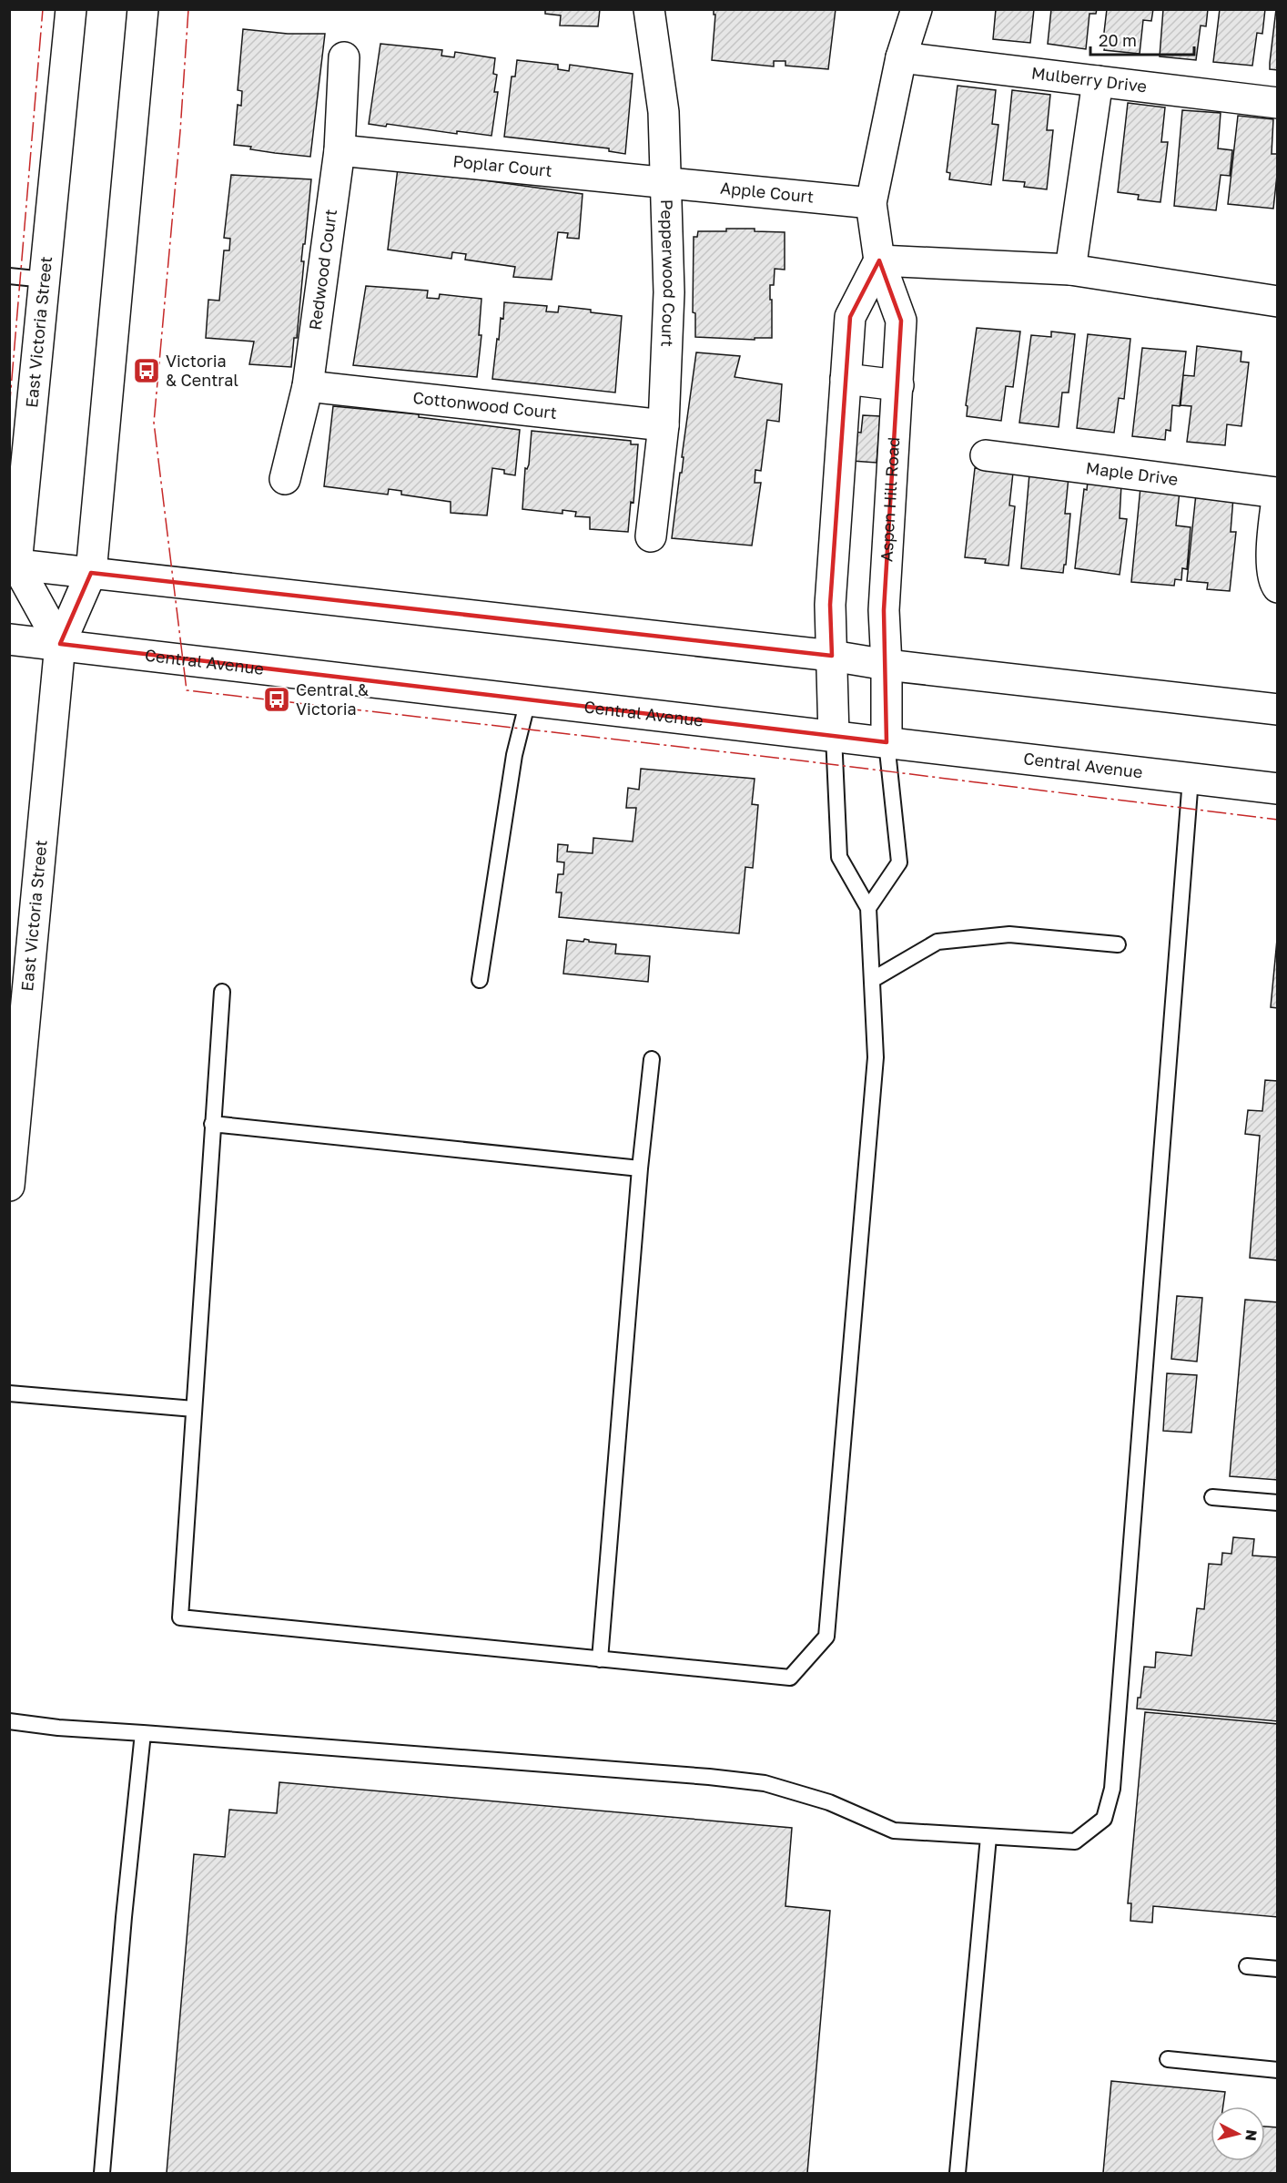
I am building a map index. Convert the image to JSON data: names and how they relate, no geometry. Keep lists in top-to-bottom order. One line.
{"streets":{"street":["Mulberry Drive","Poplar Court","Apple Court","Redwood Court","Pepperwood Court","East Victoria Street","Cottonwood Court","Maple Drive","Aspen Hill Road","Central Avenue"]},"crossings":[["Mulberry Drive","Aspen Hill Road"],["Poplar Court","Apple Court"],["Poplar Court","Redwood Court"],["Poplar Court","Pepperwood Court"],["Apple Court","Pepperwood Court"],["Apple Court","Aspen Hill Road"],["Redwood Court","Cottonwood Court"],["Pepperwood Court","Cottonwood Court"],["East Victoria Street","Central Avenue"],["Aspen Hill Road","Central Avenue"]],"places":{"bus stop":["Victoria & Central","Central & Victoria"]},"scale_bar":"20 m","north":"right"}
